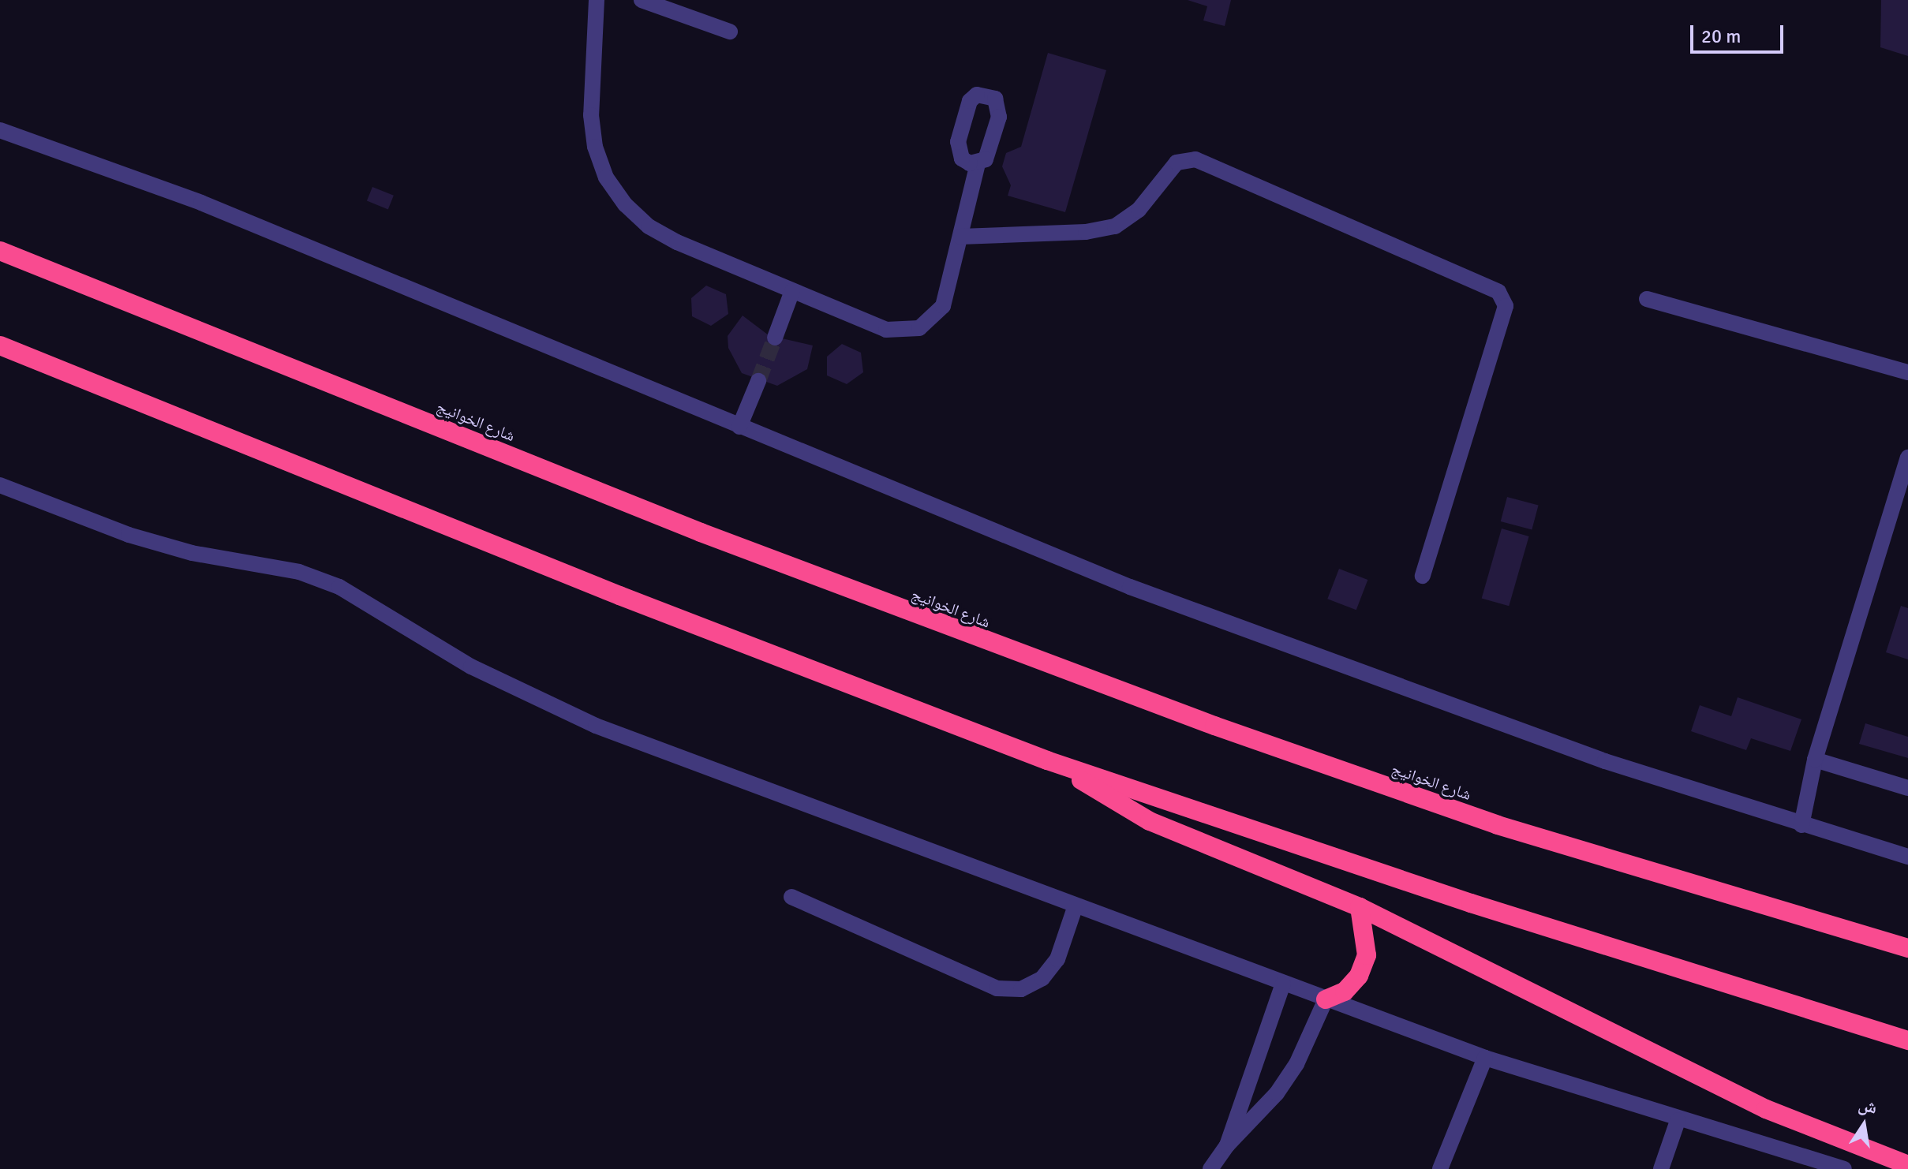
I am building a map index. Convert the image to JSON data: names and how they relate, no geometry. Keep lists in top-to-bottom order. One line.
{"streets":{"highway":["شارع الخوانيج"]},"scale_bar":"20 m","north":"top"}
